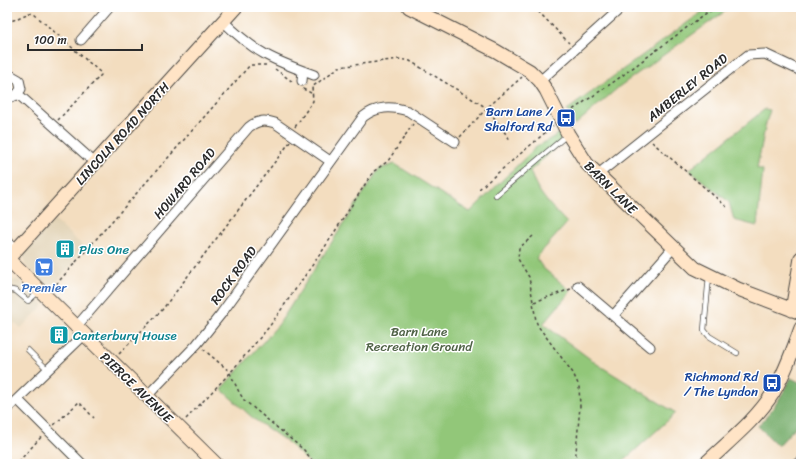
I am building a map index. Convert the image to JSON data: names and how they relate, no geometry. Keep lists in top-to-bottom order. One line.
{"streets":{"street":["AMBERLEY ROAD","LINCOLN ROAD NORTH","HOWARD ROAD","BARN LANE","ROCK ROAD","PIERCE AVENUE"]},"crossings":[["AMBERLEY ROAD","BARN LANE"],["LINCOLN ROAD NORTH","PIERCE AVENUE"],["HOWARD ROAD","ROCK ROAD"],["HOWARD ROAD","PIERCE AVENUE"],["ROCK ROAD","PIERCE AVENUE"]],"parks":["Barn Lane Recreation Ground"],"places":{"bus stop":["Barn Lane / Shalford Rd","Richmond Rd / The Lyndon"],"building":["Plus One","Canterbury House"],"supermarket":["Premier"]},"scale_bar":"100 m"}
